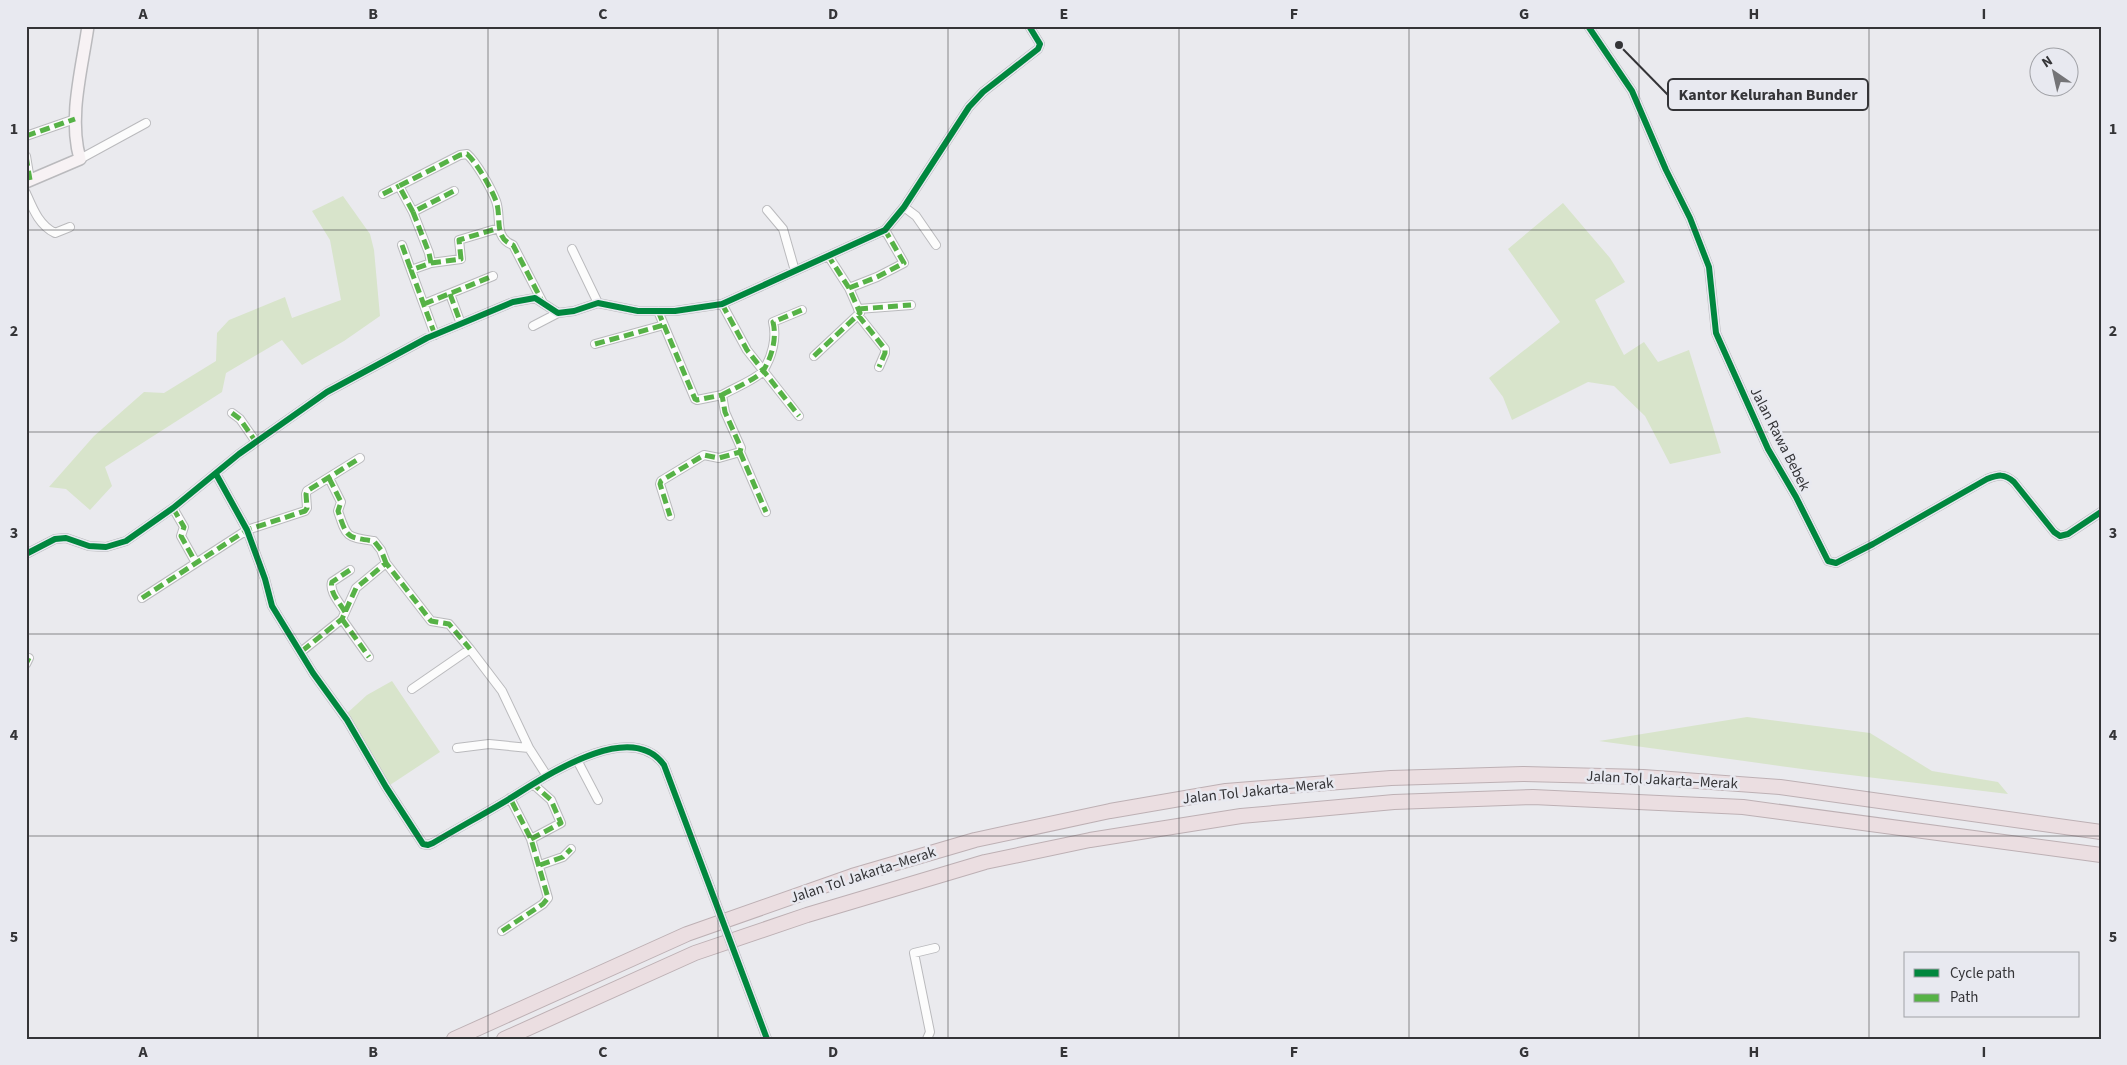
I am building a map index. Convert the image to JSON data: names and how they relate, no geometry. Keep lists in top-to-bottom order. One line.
{"streets":{"highway":["Jalan Tol Jakarta–Merak"],"street":["Jalan Rawa Bebek"]},"places":["Kantor Kelurahan Bunder"],"legend":["Cycle path","Path"],"north":"top left","grid":{"columns":["A","B","C","D","E","F","G","H","I"],"rows":["1","2","3","4","5"]}}
